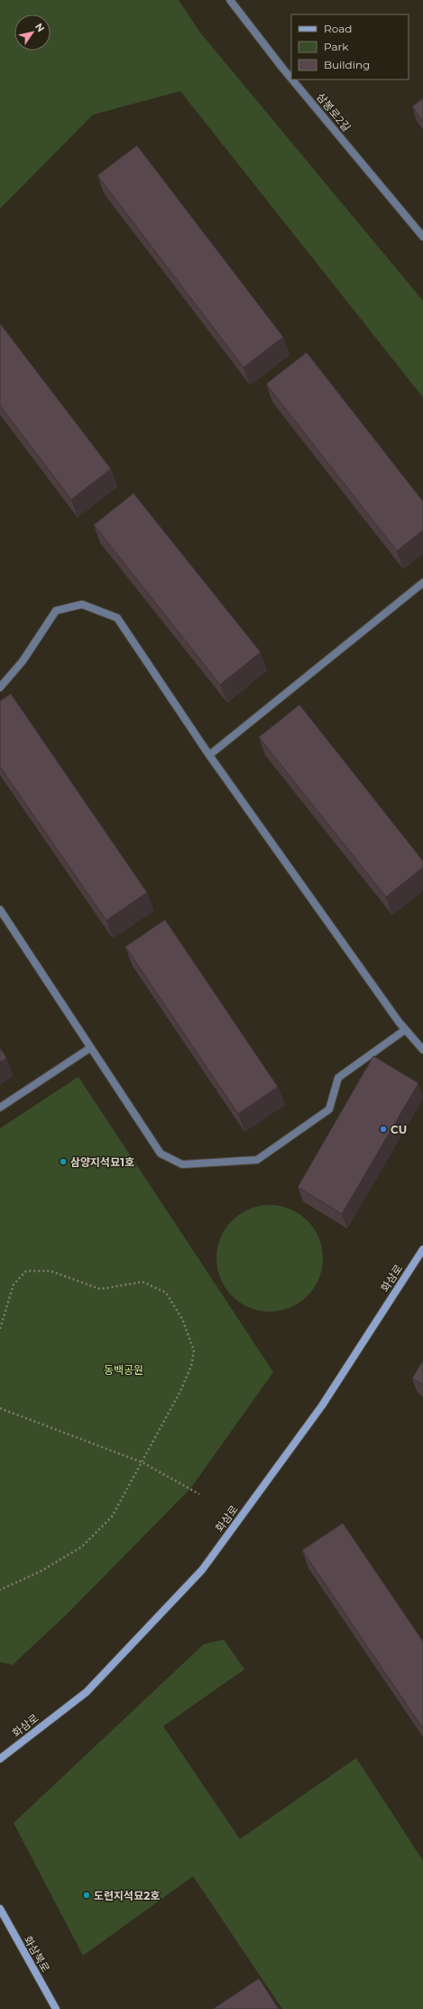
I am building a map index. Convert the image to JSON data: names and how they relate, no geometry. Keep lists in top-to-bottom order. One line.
{"streets":{"street":["삼봉로2길","화삼로","화삼북로"]},"parks":["동백공원"],"places":["CU","삼양지석묘1호","도련지석묘2호"],"legend":["Road","Park","Building"],"north":"top right"}
